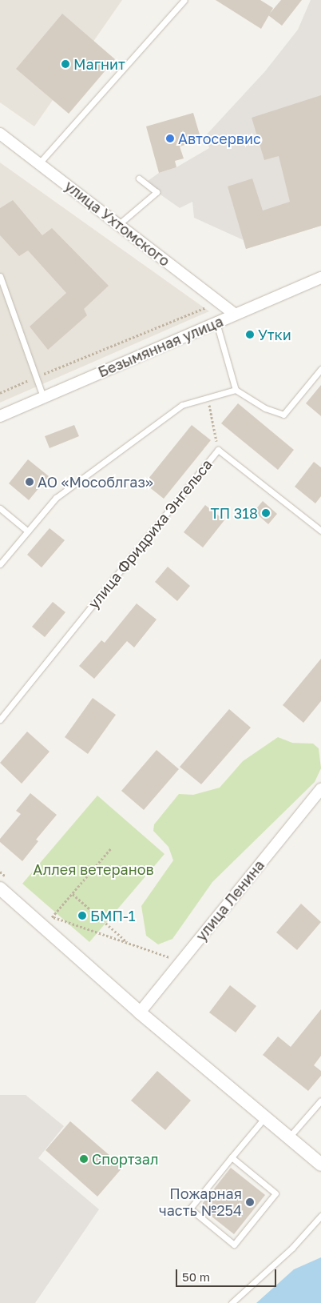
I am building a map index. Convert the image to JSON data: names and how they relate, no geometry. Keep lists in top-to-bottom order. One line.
{"streets":{"street":["улица Ухтомского","Безымянная улица","улица Ленина"],"lane":["улица Фридриха Энгельса"]},"crossings":[["улица Ухтомского","Безымянная улица"]],"parks":["Аллея ветеранов"],"places":["Магнит","Автосервис","Утки","АО «Мособлгаз»","ТП 318","БМП-1","Спортзал","Пожарная часть №254"],"scale_bar":"50 m"}
